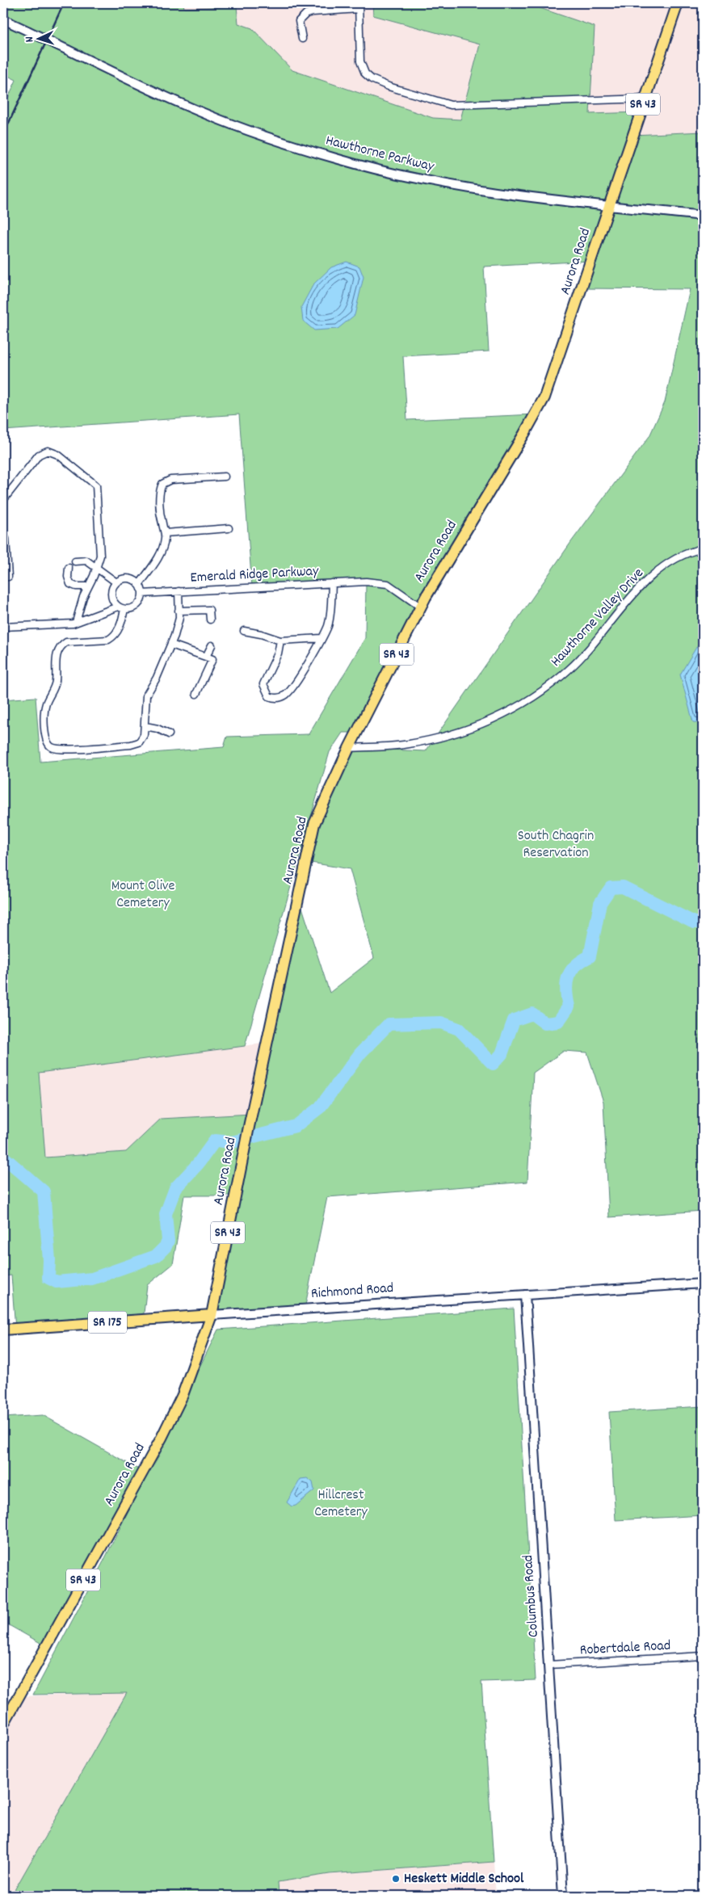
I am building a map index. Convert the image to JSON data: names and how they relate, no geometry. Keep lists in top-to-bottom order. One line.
{"streets":{"main road":["SR 43","Aurora Road","Richmond Road","SR 175"],"street":["Hawthorne Parkway","Emerald Ridge Parkway","Hawthorne Valley Drive","Columbus Road","Robertdale Road"]},"crossings":[["Hawthorne Parkway","Aurora Road"],["Aurora Road","Emerald Ridge Parkway"],["Aurora Road","Hawthorne Valley Drive"],["Aurora Road","Richmond Road"],["Richmond Road","Columbus Road"],["Columbus Road","Robertdale Road"]],"parks":["South Chagrin Reservation","Mount Olive Cemetery","Hillcrest Cemetery"],"places":["Heskett Middle School"],"north":"left"}
